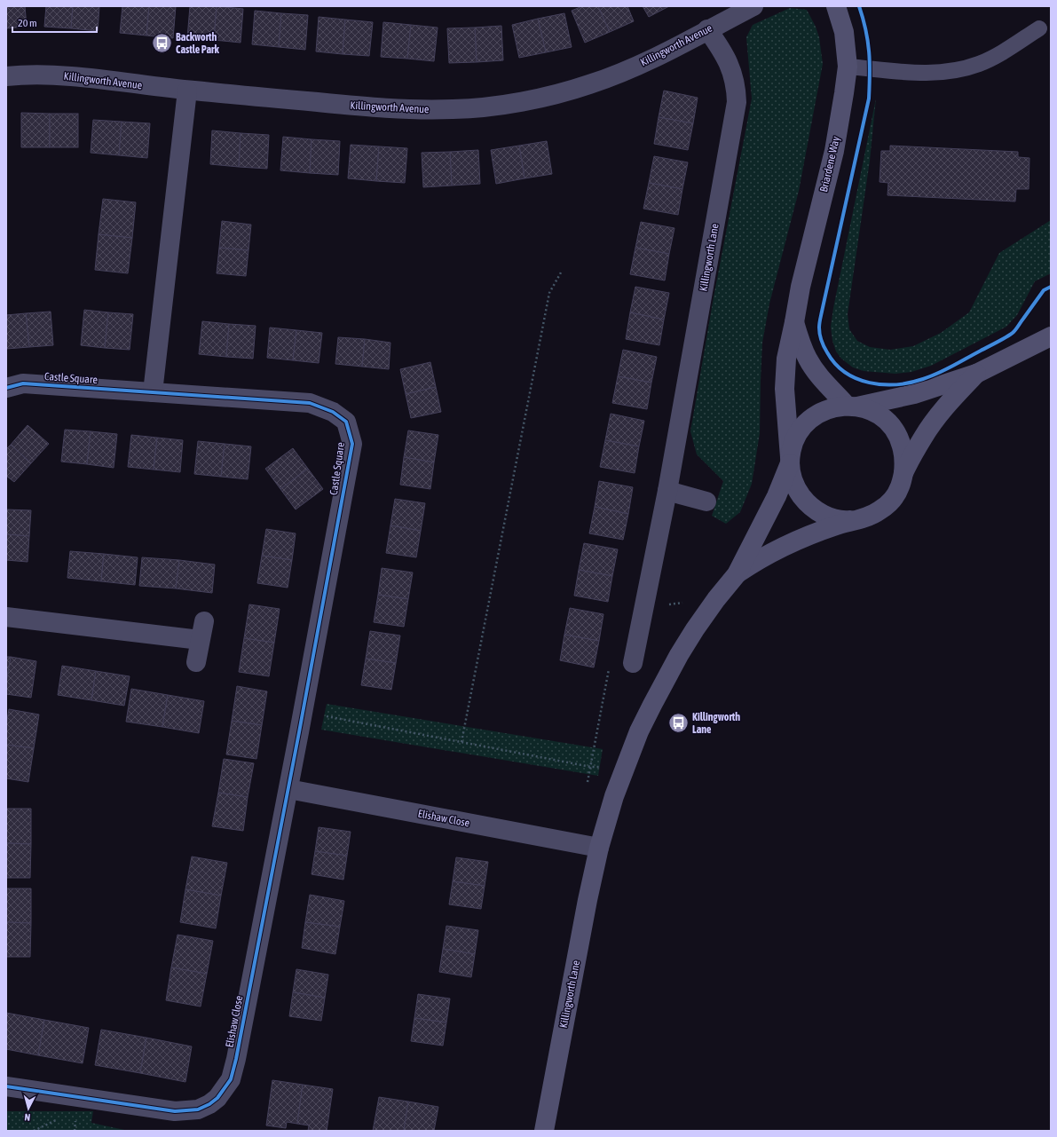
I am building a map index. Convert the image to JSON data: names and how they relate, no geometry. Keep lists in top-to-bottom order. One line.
{"streets":{"main road":["Briardene Way","Killingworth Lane"],"street":["Killingworth Avenue","Castle Square","Elishaw Close"]},"crossings":[["Killingworth Avenue","Killingworth Lane"],["Killingworth Lane","Elishaw Close"],["Castle Square","Elishaw Close"]],"places":{"bus stop":["Backworth Castle Park","Killingworth Lane"]},"scale_bar":"20 m","north":"bottom"}
